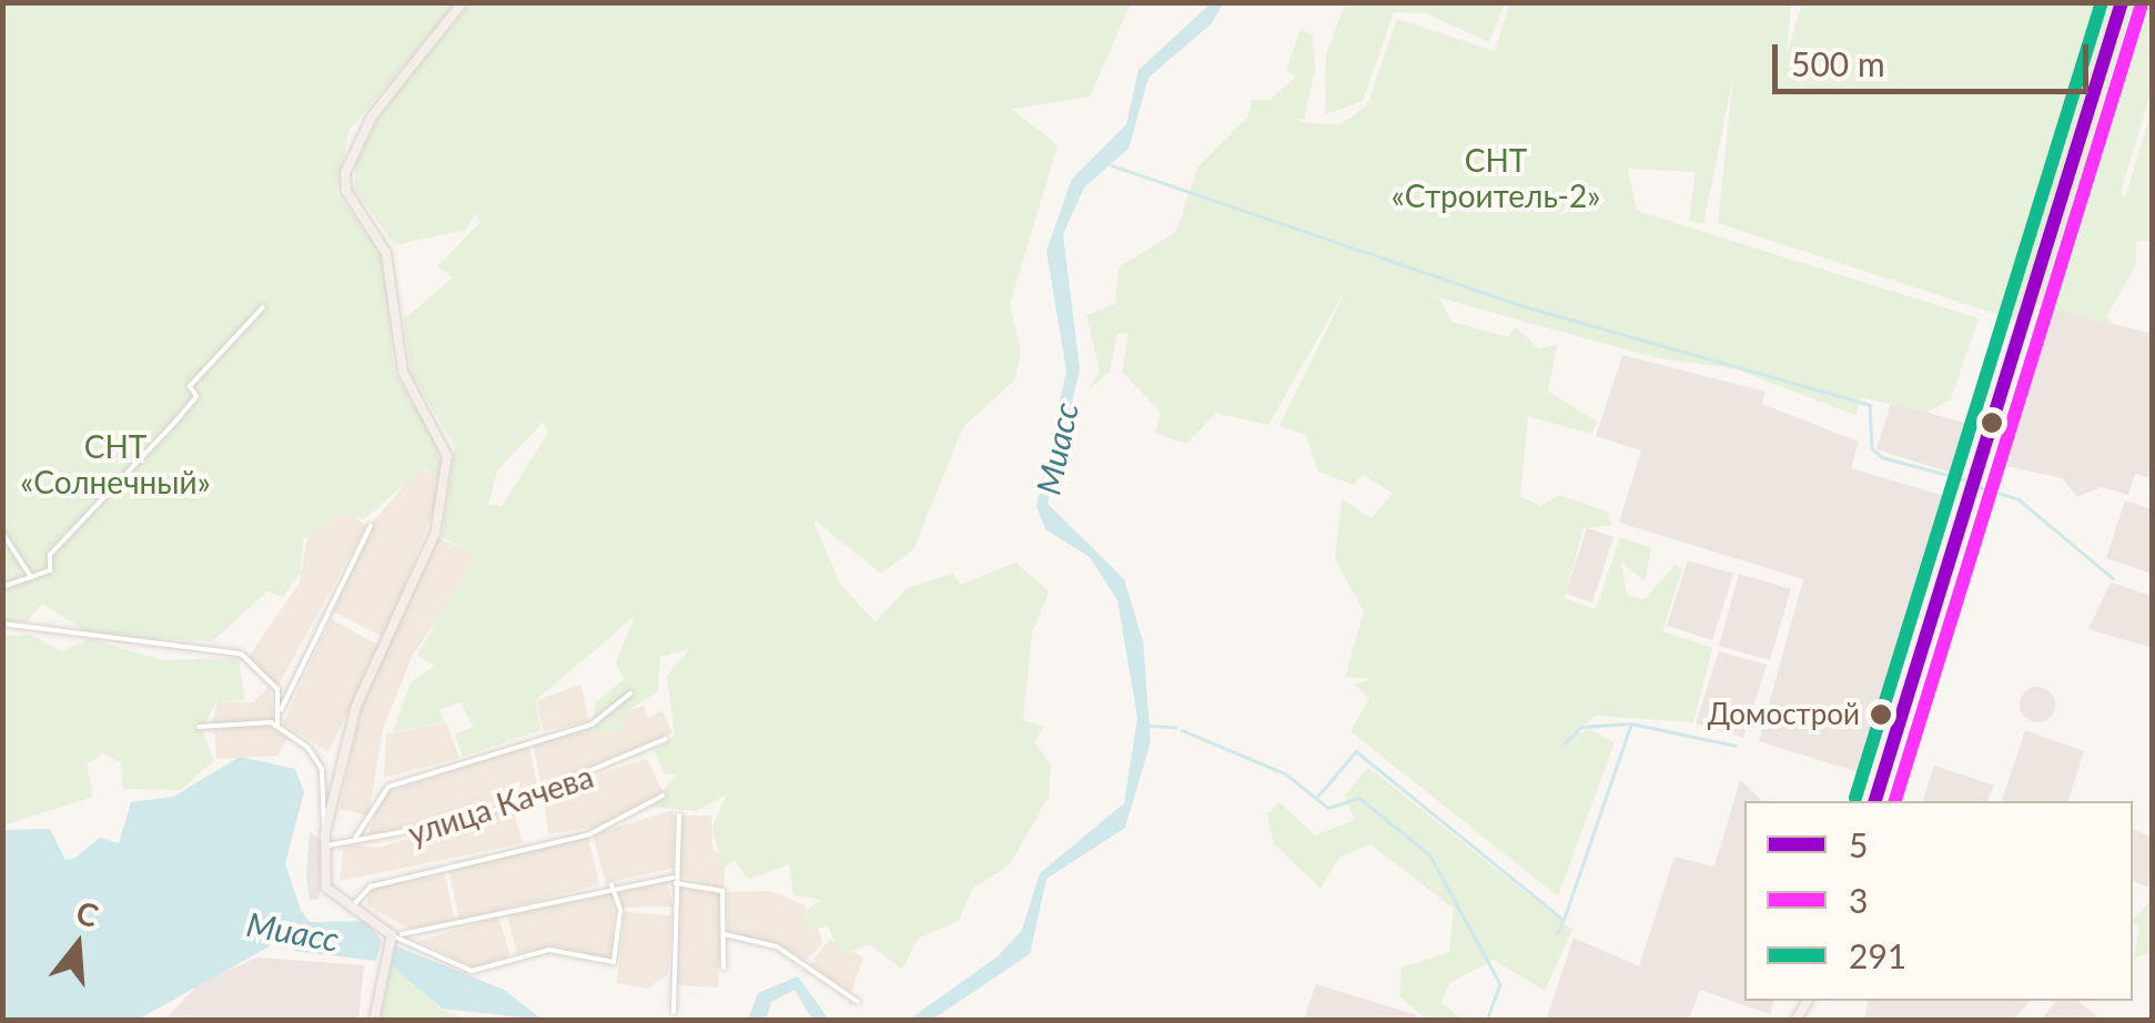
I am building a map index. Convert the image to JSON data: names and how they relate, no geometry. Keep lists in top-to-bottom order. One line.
{"streets":{"street":["улица Качева"]},"water":["Миасс"],"parks":["СНТ «Строитель-2»","СНТ «Солнечный»"],"places":["Домострой"],"lines":["transit line 5","transit line 291","transit line 3"],"legend":["5","3","291"],"scale_bar":"500 m","north":"top"}
